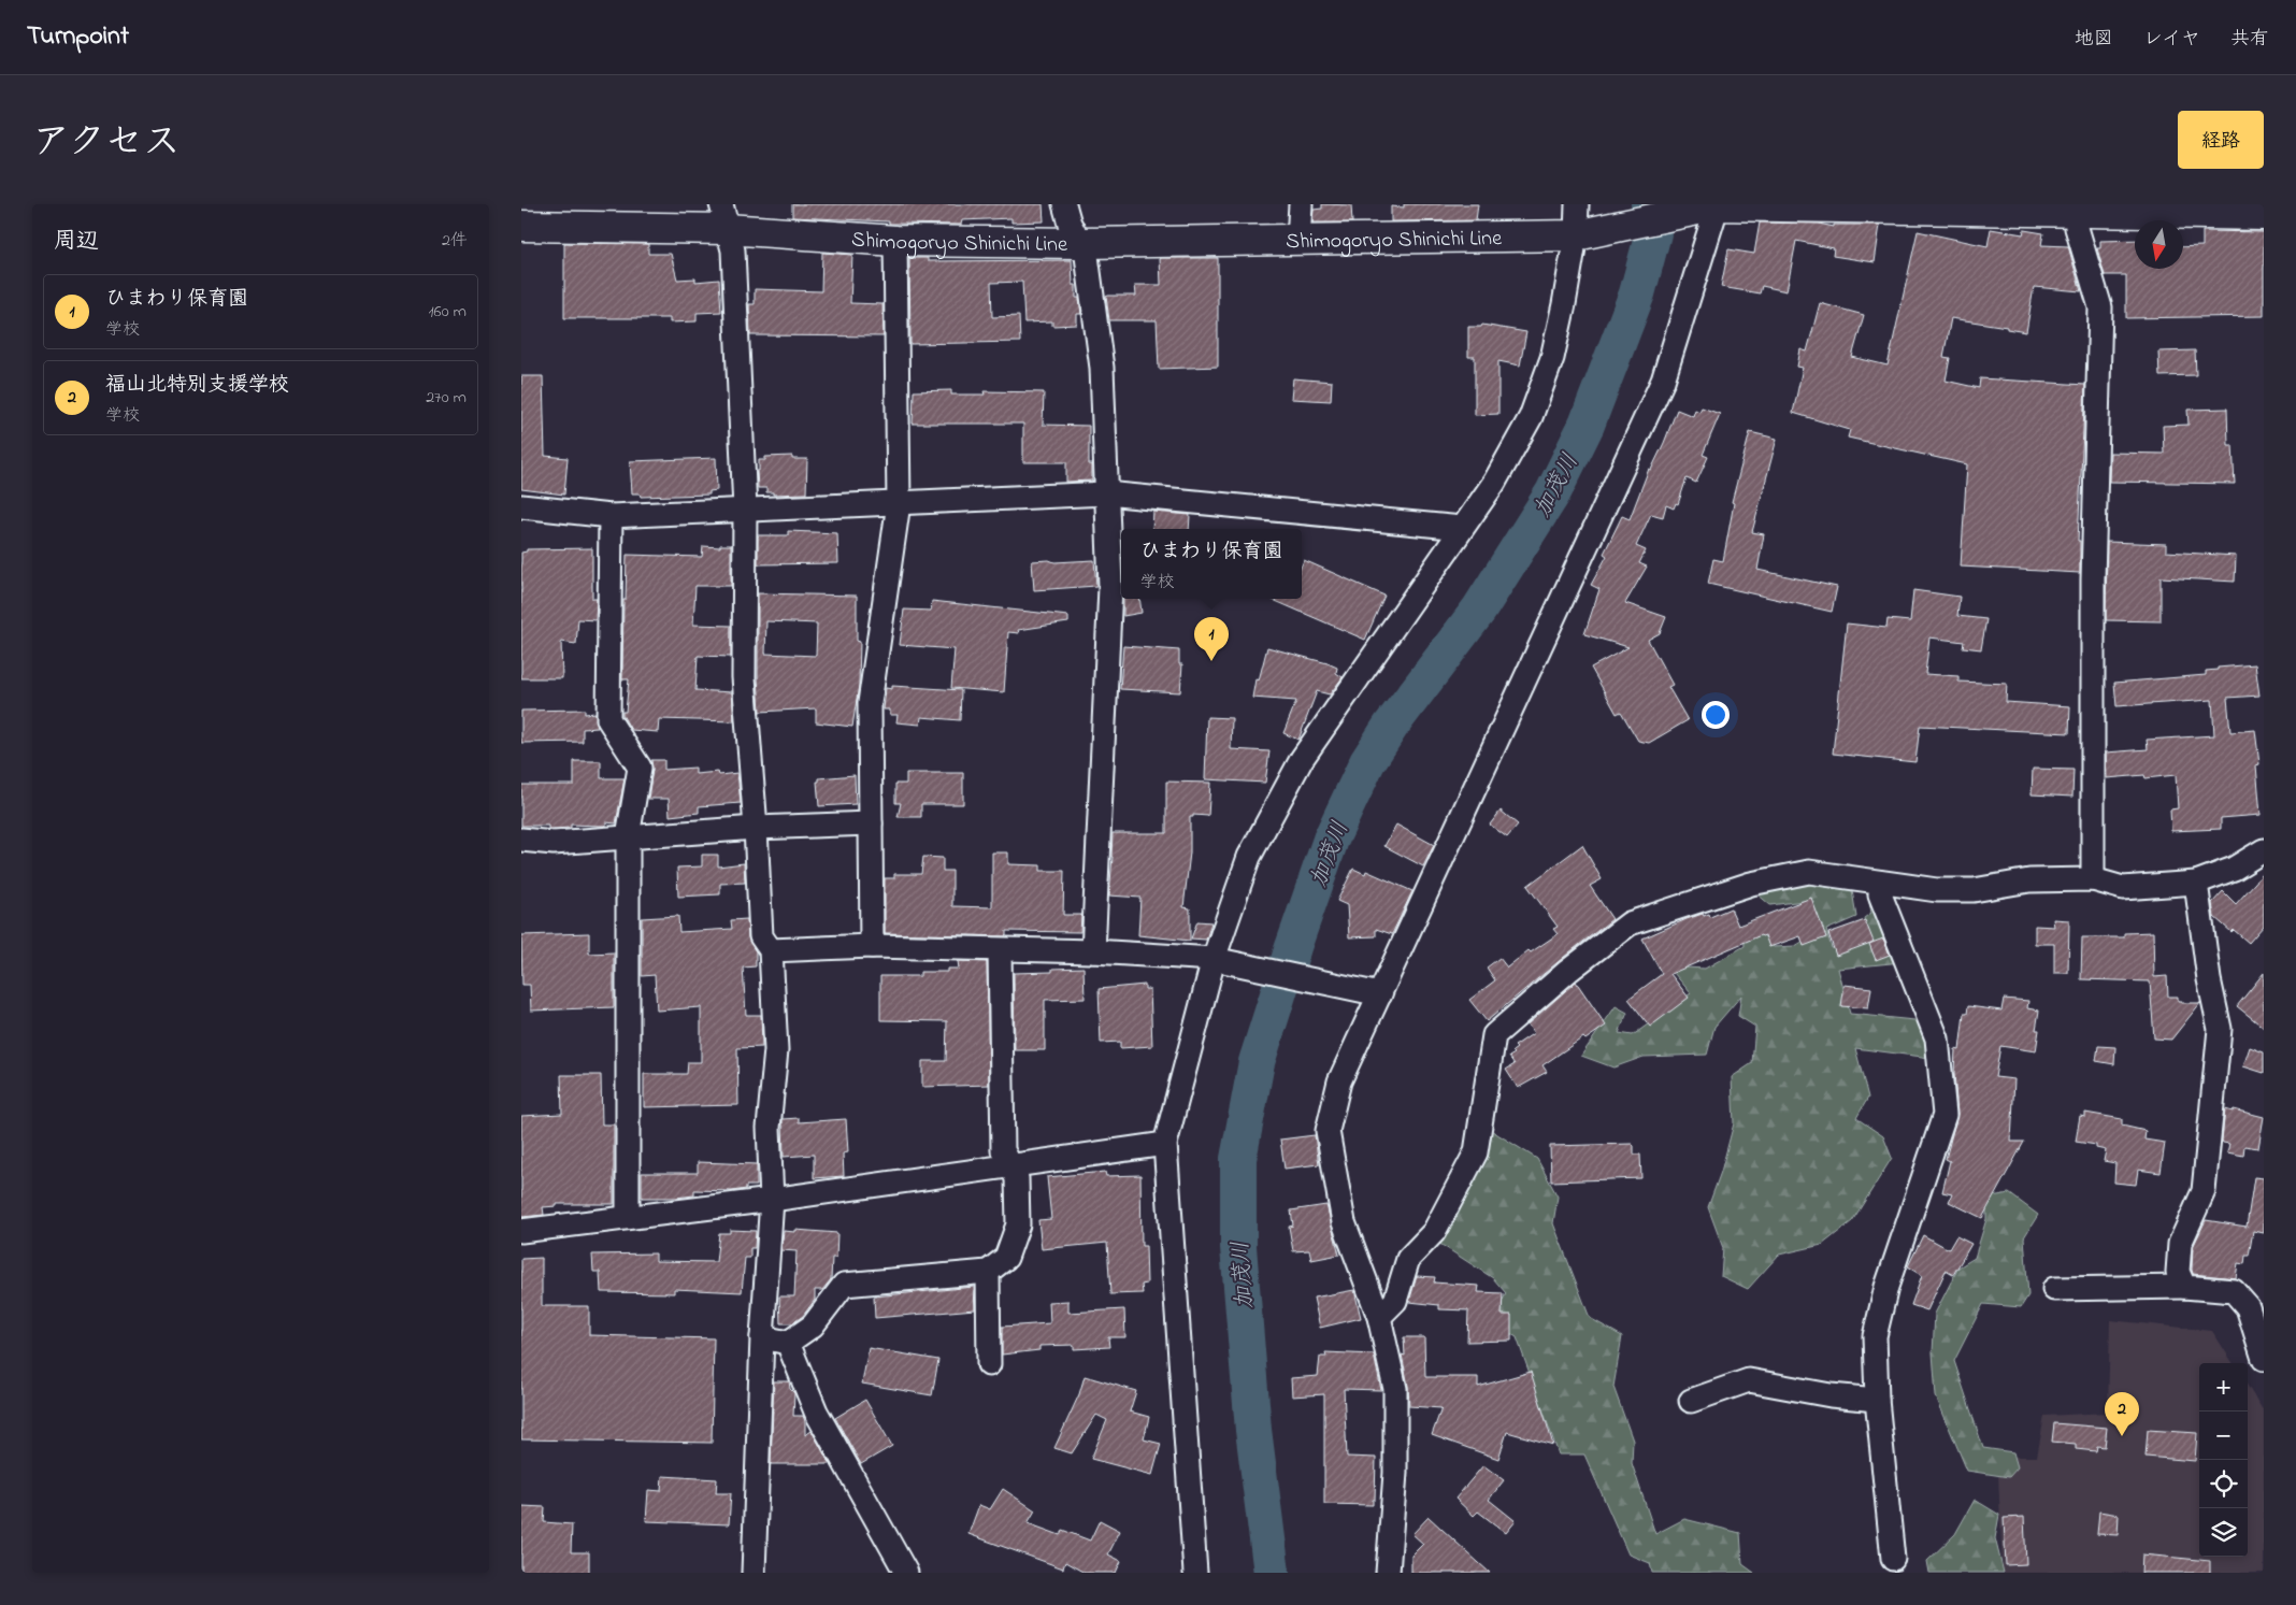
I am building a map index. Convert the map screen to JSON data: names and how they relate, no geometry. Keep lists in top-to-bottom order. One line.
{"streets":{"main road":["Shimogoryo Shinichi Line"]},"water":["加茂川"],"north":"bottom","page":{"header":"Turnpoint","nav":["地図","レイヤ","共有"],"title":"アクセス","buttons":"経路","heading":["周辺","2件"],"list":[{"mark":"1","name":"ひまわり保育園","note":"学校","value":"160 m"},{"mark":"2","name":"福山北特別支援学校","note":"学校","value":"270 m"}],"popup":["ひまわり保育園","学校"],"pins":["1","2"],"map_buttons":["+","−"]}}
